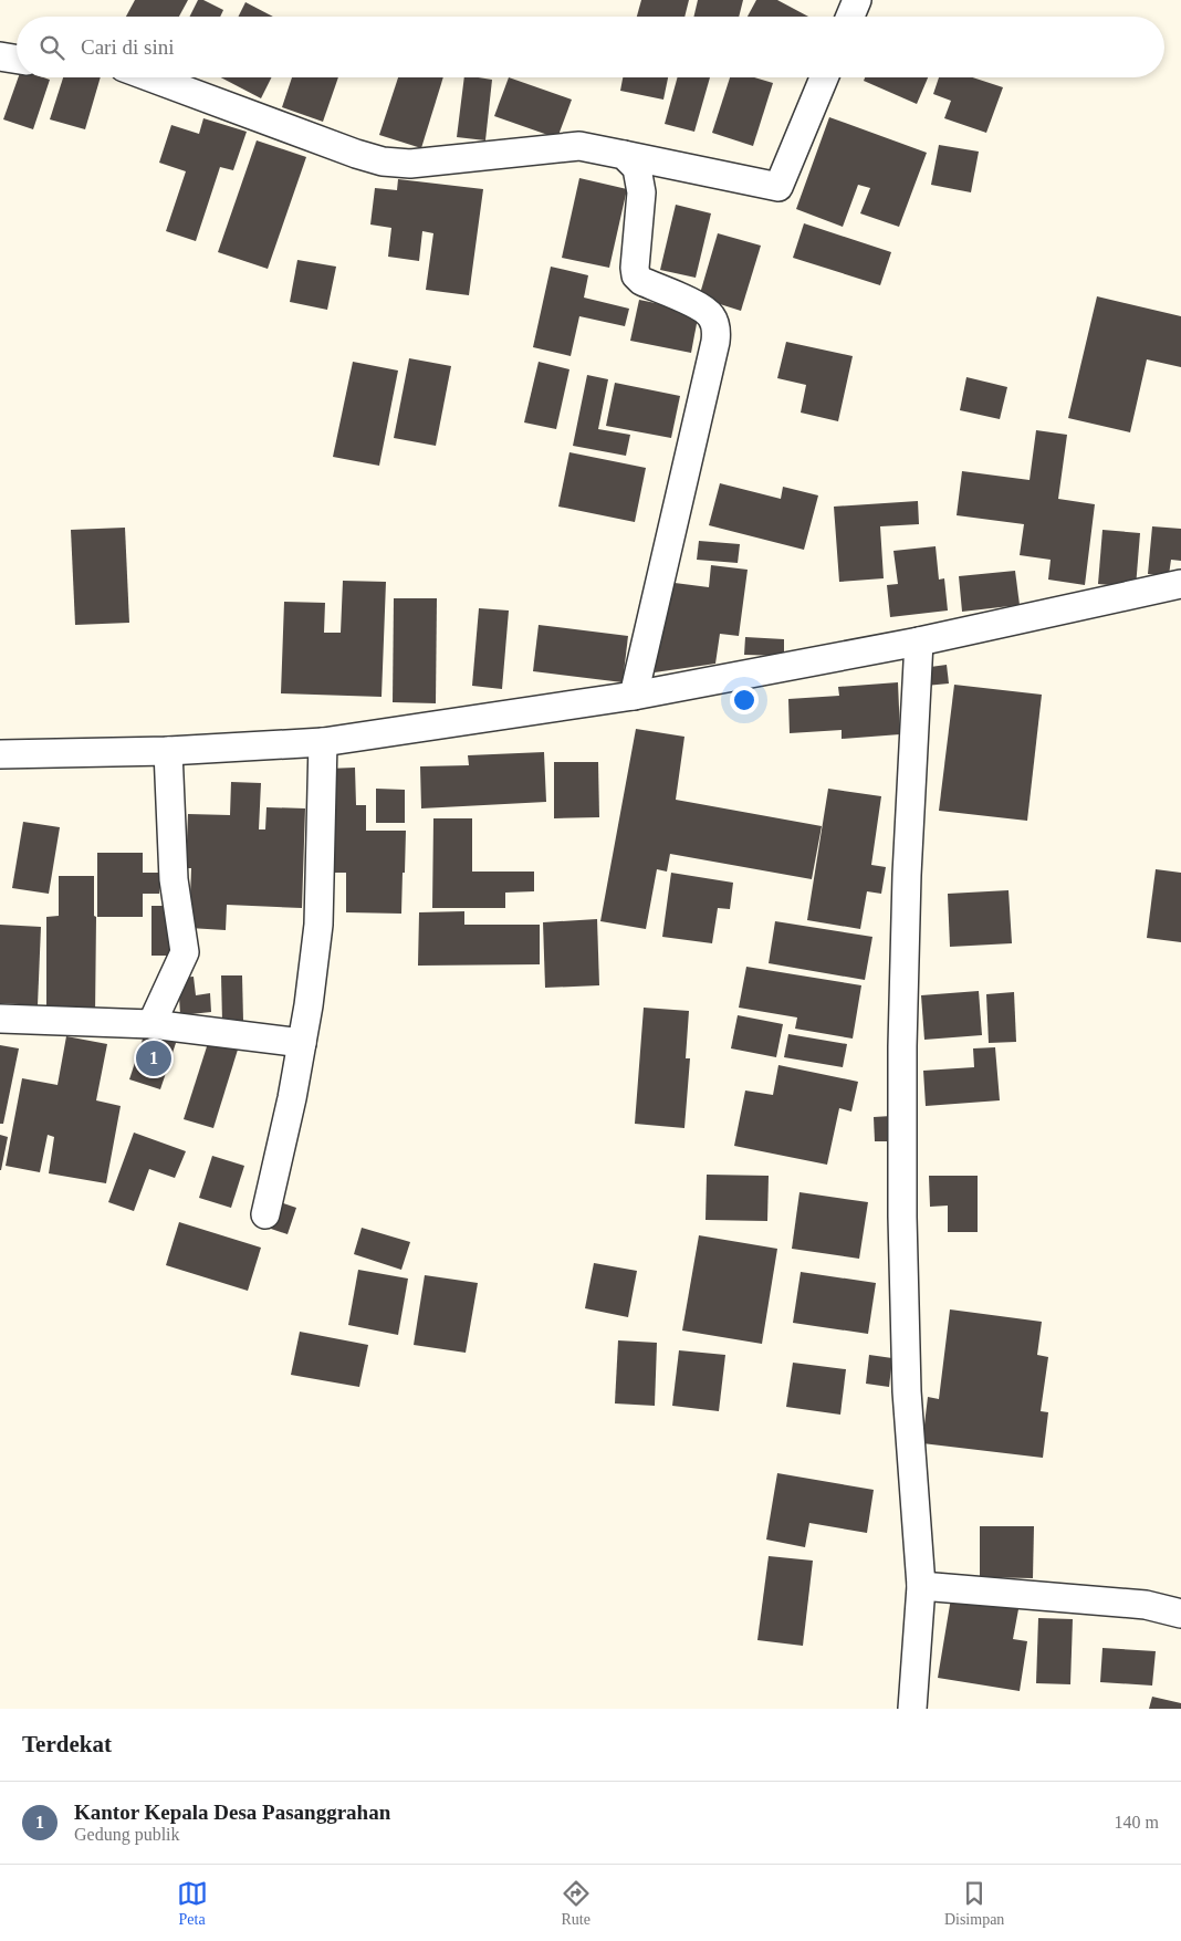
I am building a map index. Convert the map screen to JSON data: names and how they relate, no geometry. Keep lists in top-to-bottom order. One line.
{"page":{"search":"Cari di sini","pins":"1","heading":"Terdekat","list":[{"mark":"1","name":"Kantor Kepala Desa Pasanggrahan","note":"Gedung publik","value":"140 m"}],"nav":["Peta","Rute","Disimpan"]}}
